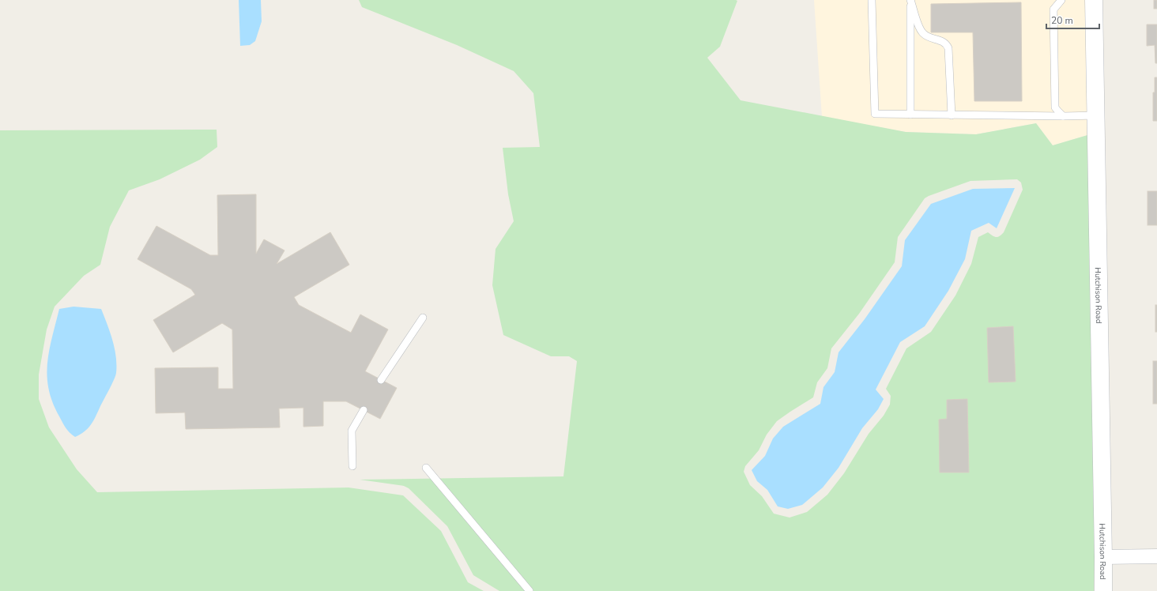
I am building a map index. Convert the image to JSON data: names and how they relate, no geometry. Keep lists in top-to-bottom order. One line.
{"streets":{"street":["Hutchison Road"]},"scale_bar":"20 m"}
